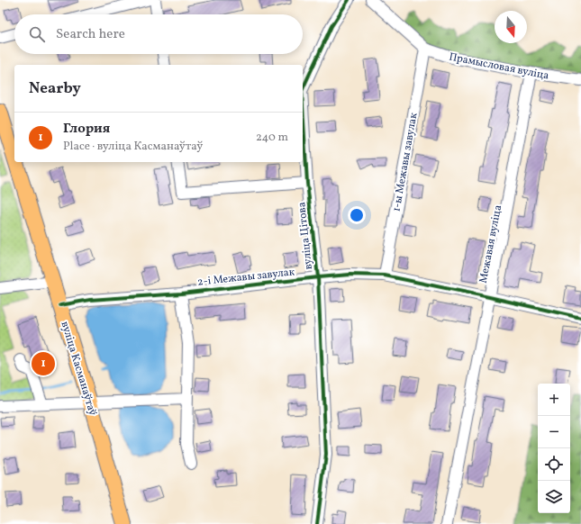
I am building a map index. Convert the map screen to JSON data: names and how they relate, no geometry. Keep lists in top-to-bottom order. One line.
{"streets":{"main road":["вуліца Касманаўтаў"],"street":["Прамысловая вуліца","1-ы Межавы завулак","вуліца Цітова","Межавая вуліца","2-і Межавы завулак"]},"crossings":[["Прамысловая вуліца","1-ы Межавы завулак"],["Прамысловая вуліца","Межавая вуліца"],["1-ы Межавы завулак","2-і Межавы завулак"],["вуліца Цітова","2-і Межавы завулак"],["Межавая вуліца","2-і Межавы завулак"],["2-і Межавы завулак","вуліца Касманаўтаў"]],"north":"bottom","page":{"search":"Search here","heading":"Nearby","list":[{"mark":"1","name":"Глория","note":"Place · вуліца Касманаўтаў","value":"240 m"}],"pins":"1","map_buttons":["+","−"]}}
